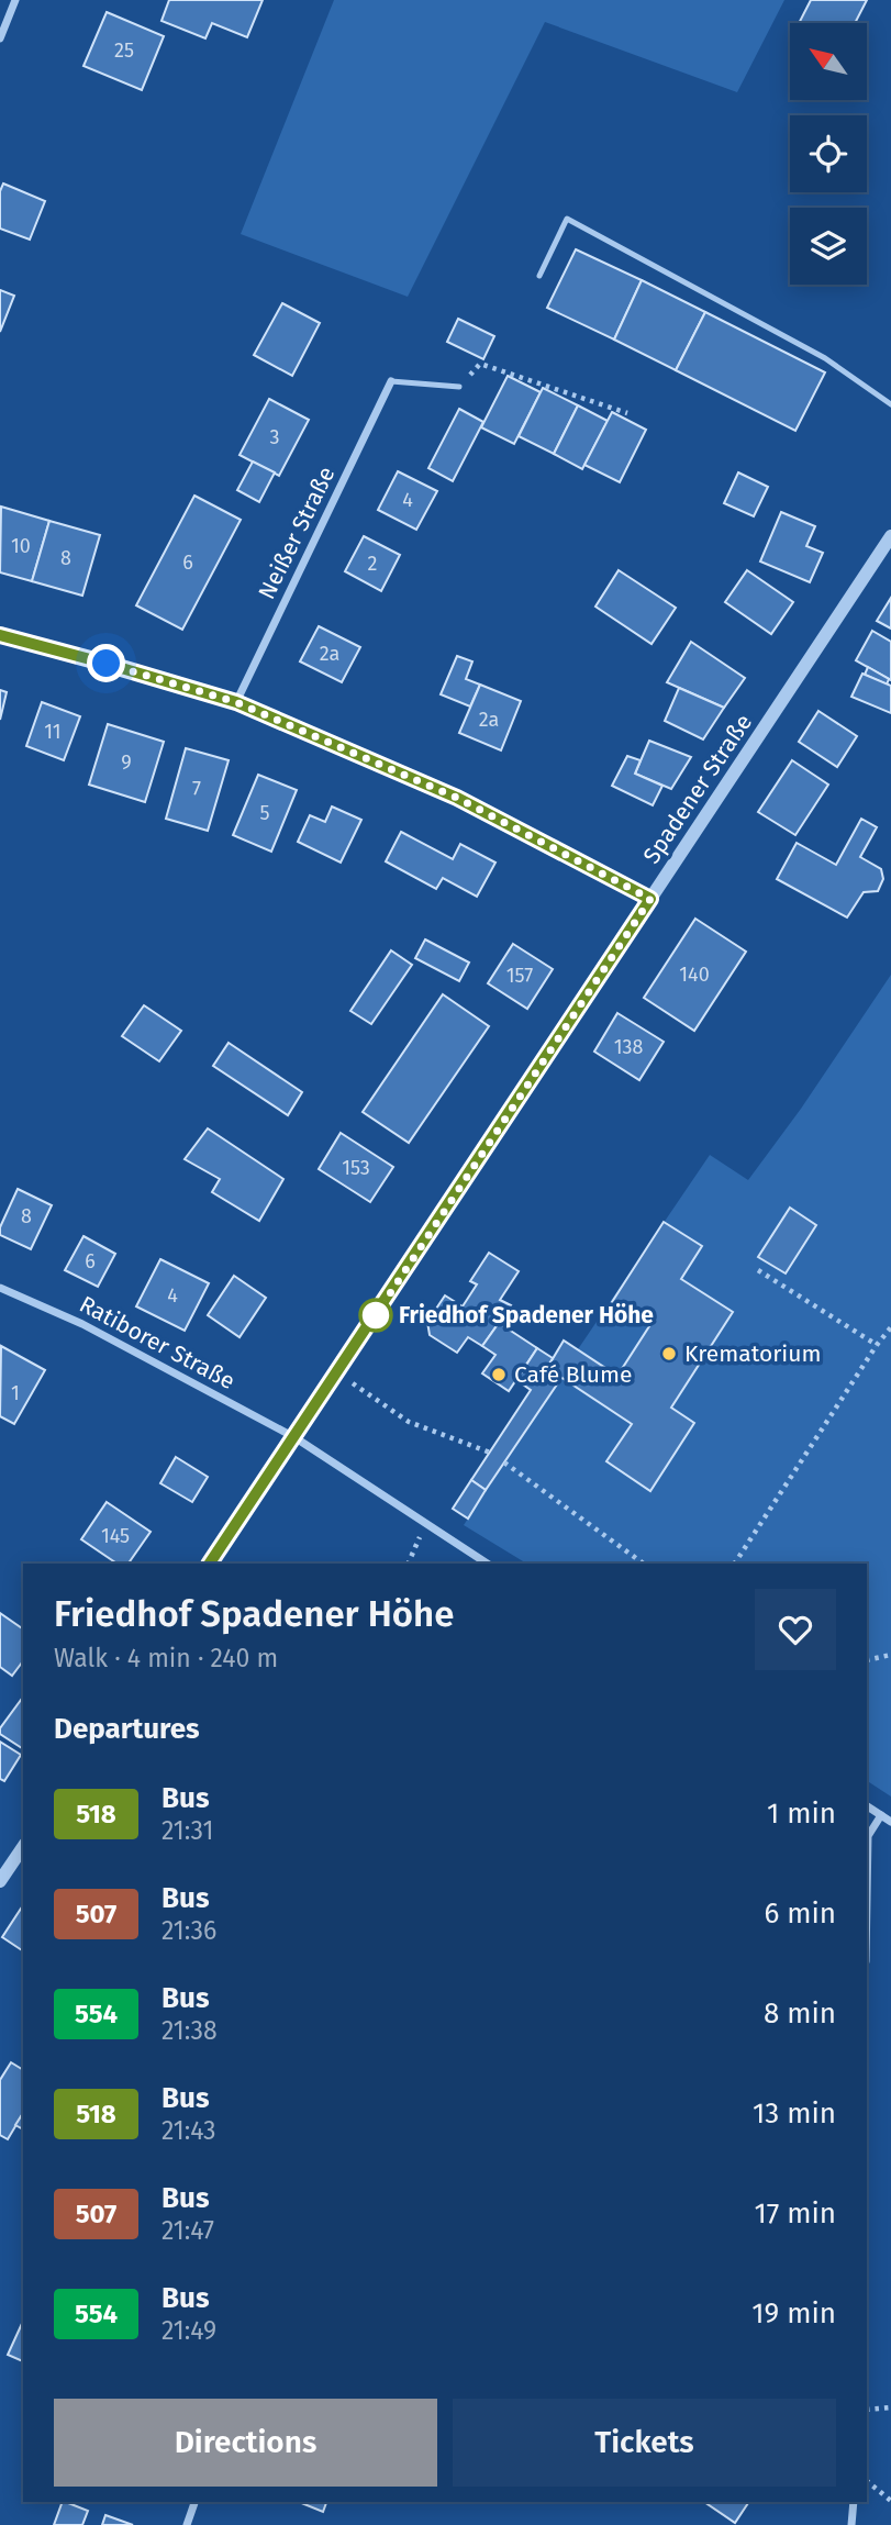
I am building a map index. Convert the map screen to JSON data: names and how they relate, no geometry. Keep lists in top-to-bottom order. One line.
{"streets":{"street":["Neißer Straße","Spadener Straße","Ratiborer Straße"]},"crossings":[["Spadener Straße","Ratiborer Straße"]],"places":["Friedhof Spadener Höhe","Krematorium","Café Blume"],"lines":["bus line 518"],"house_numbers":["25","3","4","10","8","6","2","2a","2a","11","9","7","5","140","157","138","153","8","6","4","1","145"],"north":"top left","page":{"heading":[["Friedhof Spadener Höhe","Walk · 4 min · 240 m"],"Departures"],"list":[{"mark":"518","name":"Bus","note":"21:31","value":"1 min"},{"mark":"507","name":"Bus","note":"21:36","value":"6 min"},{"mark":"554","name":"Bus","note":"21:38","value":"8 min"},{"mark":"518","name":"Bus","note":"21:43","value":"13 min"},{"mark":"507","name":"Bus","note":"21:47","value":"17 min"},{"mark":"554","name":"Bus","note":"21:49","value":"19 min"}],"buttons":["Directions","Tickets"]}}
